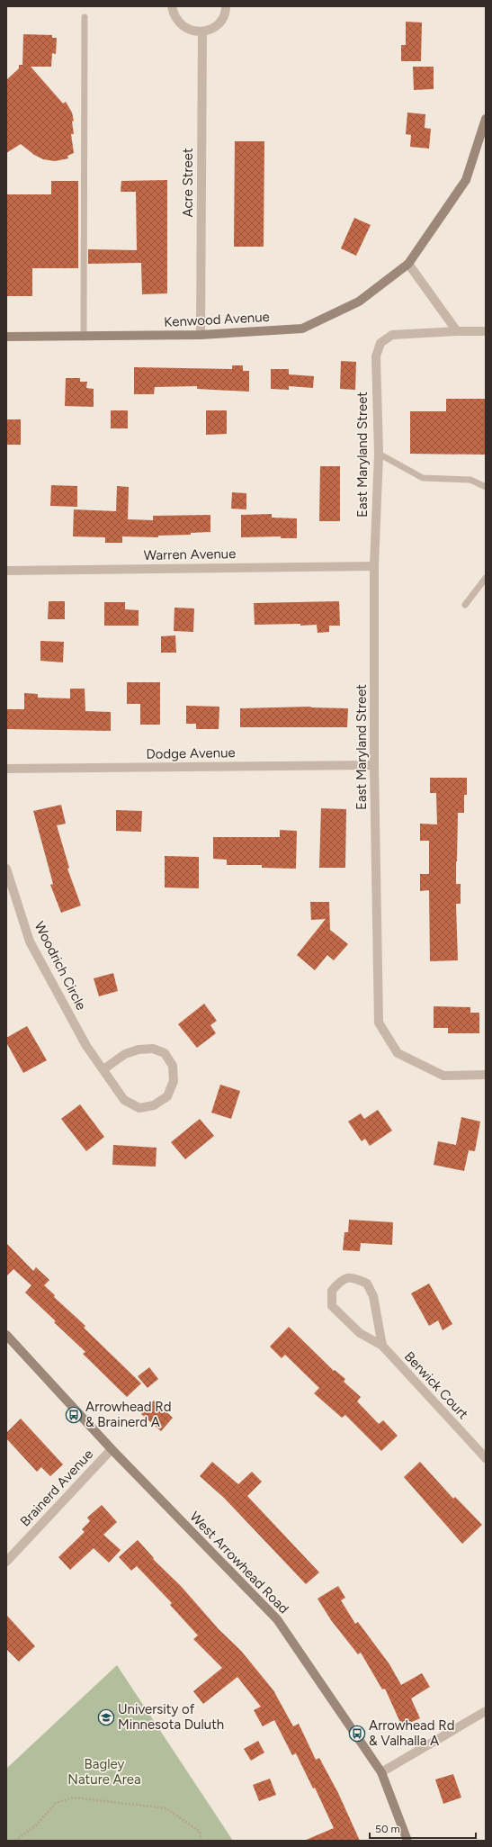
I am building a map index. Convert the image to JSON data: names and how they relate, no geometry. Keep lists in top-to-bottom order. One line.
{"streets":{"street":["Acre Street","Kenwood Avenue","East Maryland Street","Warren Avenue","Dodge Avenue","Woodrich Circle","Berwick Court","Brainerd Avenue","West Arrowhead Road"]},"crossings":[["Acre Street","Kenwood Avenue"],["East Maryland Street","Warren Avenue"],["East Maryland Street","Dodge Avenue"],["Brainerd Avenue","West Arrowhead Road"]],"parks":["Bagley Nature Area"],"places":{"bus stop":["Arrowhead Rd & Brainerd A","Arrowhead Rd & Valhalla A"],"school or university":["University of Minnesota Duluth"]},"scale_bar":"50 m"}
